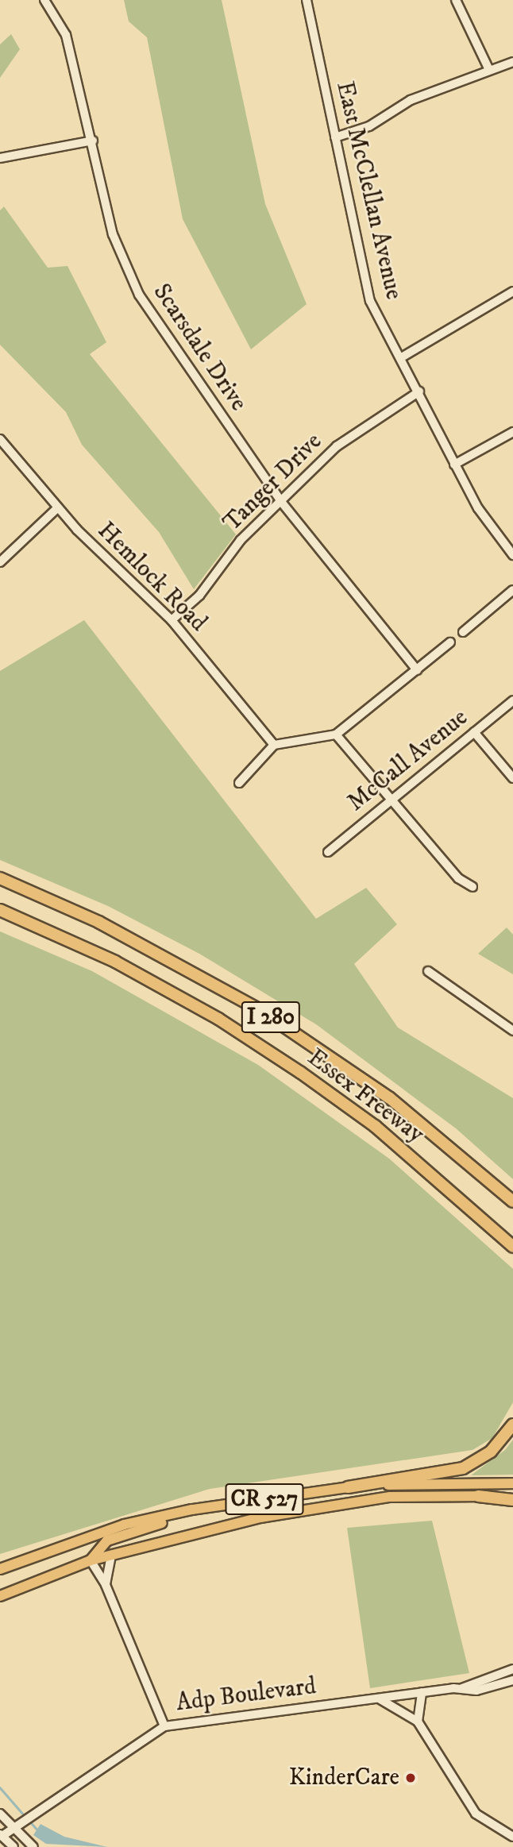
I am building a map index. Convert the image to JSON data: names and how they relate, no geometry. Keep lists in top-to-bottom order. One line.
{"streets":{"highway":["I 280","Essex Freeway"],"main road":["CR 527"],"street":["East McClellan Avenue","Scarsdale Drive","Tanger Drive","Hemlock Road","McCall Avenue","Adp Boulevard"]},"crossings":[["East McClellan Avenue","Tanger Drive"],["Scarsdale Drive","Tanger Drive"],["Tanger Drive","Hemlock Road"]],"places":["KinderCare"]}
